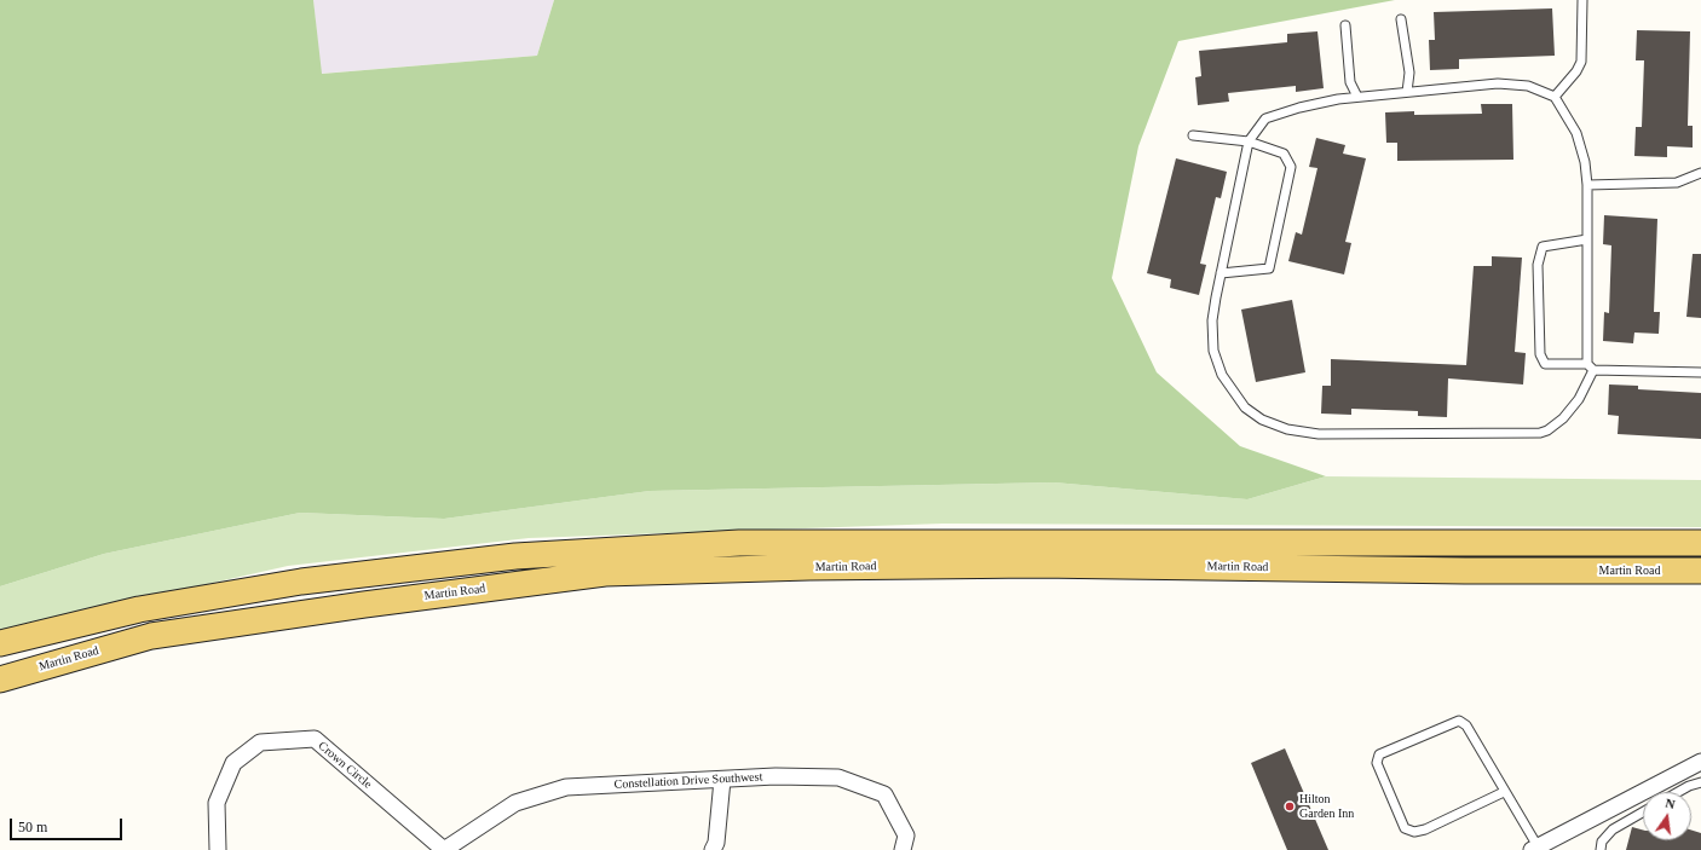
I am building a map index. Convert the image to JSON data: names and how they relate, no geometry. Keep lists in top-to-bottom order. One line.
{"streets":{"main road":["Martin Road"],"street":["Crown Circle","Constellation Drive Southwest"]},"crossings":[["Crown Circle","Constellation Drive Southwest"]],"places":["Hilton Garden Inn"],"scale_bar":"50 m","north":"top"}
